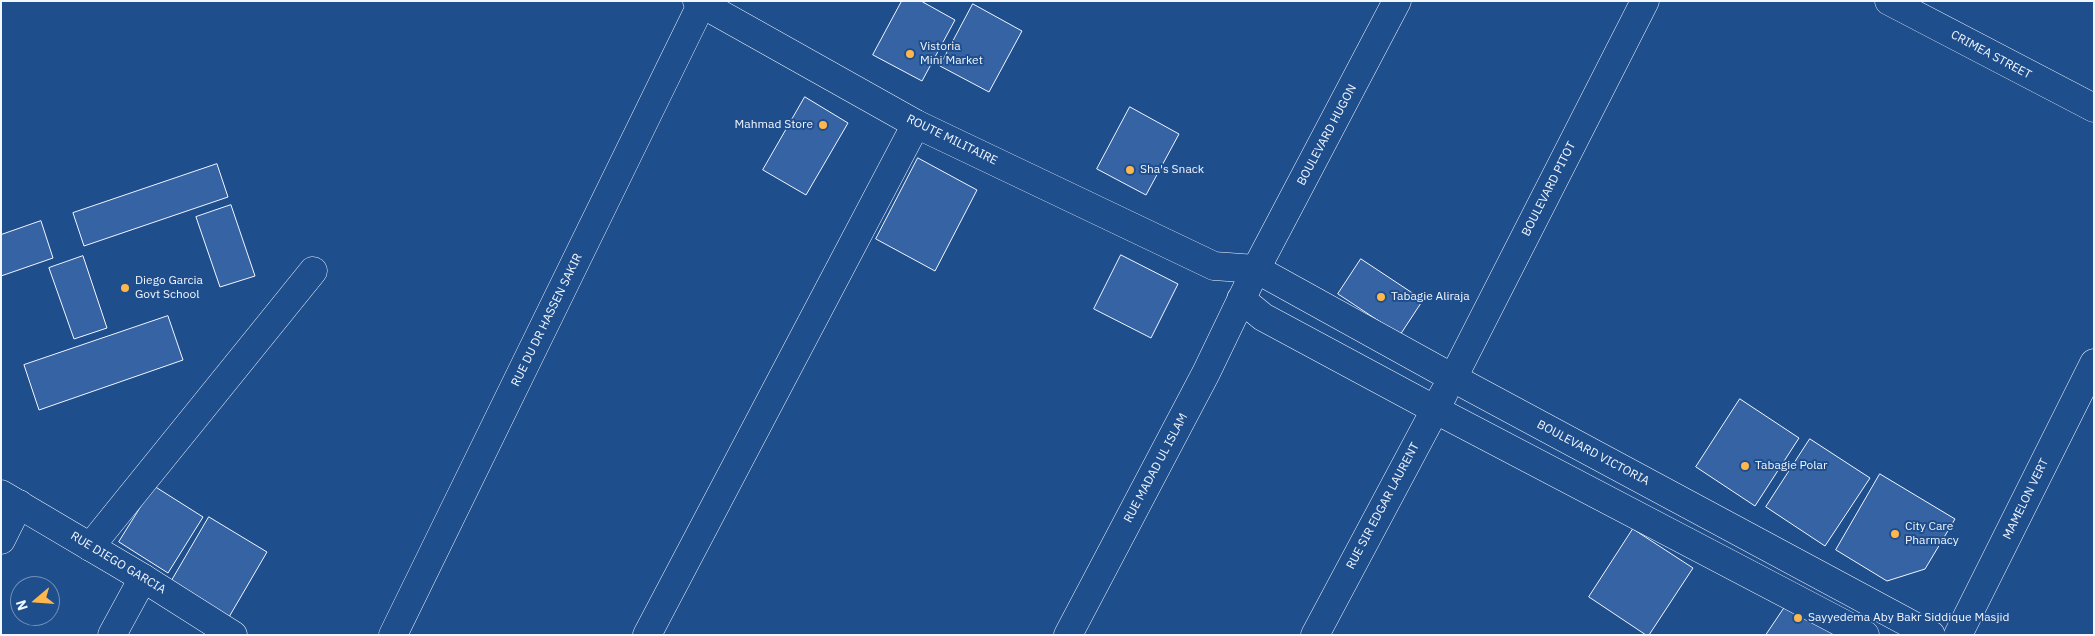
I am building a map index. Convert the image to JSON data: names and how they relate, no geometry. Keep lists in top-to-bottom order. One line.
{"streets":{"street":["CRIMEA STREET","BOULEVARD HUGON","ROUTE MILITAIRE","BOULEVARD PITOT","RUE DU DR HASSEN SAKIR","BOULEVARD VICTORIA","RUE MADAD UL ISLAM","MAMELON VERT","RUE SIR EDGAR LAURENT","RUE DIEGO GARCIA"]},"crossings":[["BOULEVARD HUGON","ROUTE MILITAIRE"],["BOULEVARD HUGON","BOULEVARD VICTORIA"],["BOULEVARD HUGON","RUE MADAD UL ISLAM"],["ROUTE MILITAIRE","RUE DU DR HASSEN SAKIR"],["ROUTE MILITAIRE","BOULEVARD VICTORIA"],["ROUTE MILITAIRE","RUE MADAD UL ISLAM"],["BOULEVARD PITOT","BOULEVARD VICTORIA"],["BOULEVARD PITOT","RUE SIR EDGAR LAURENT"],["BOULEVARD VICTORIA","RUE SIR EDGAR LAURENT"]],"places":["Vistoria Mini Market","Mahmad Store","Sha's Snack","Diego Garcia Govt School","Tabagie Aliraja","Tabagie Polar","City Care Pharmacy","Sayyedema Aby Bakr Siddique Masjid"],"north":"left"}
